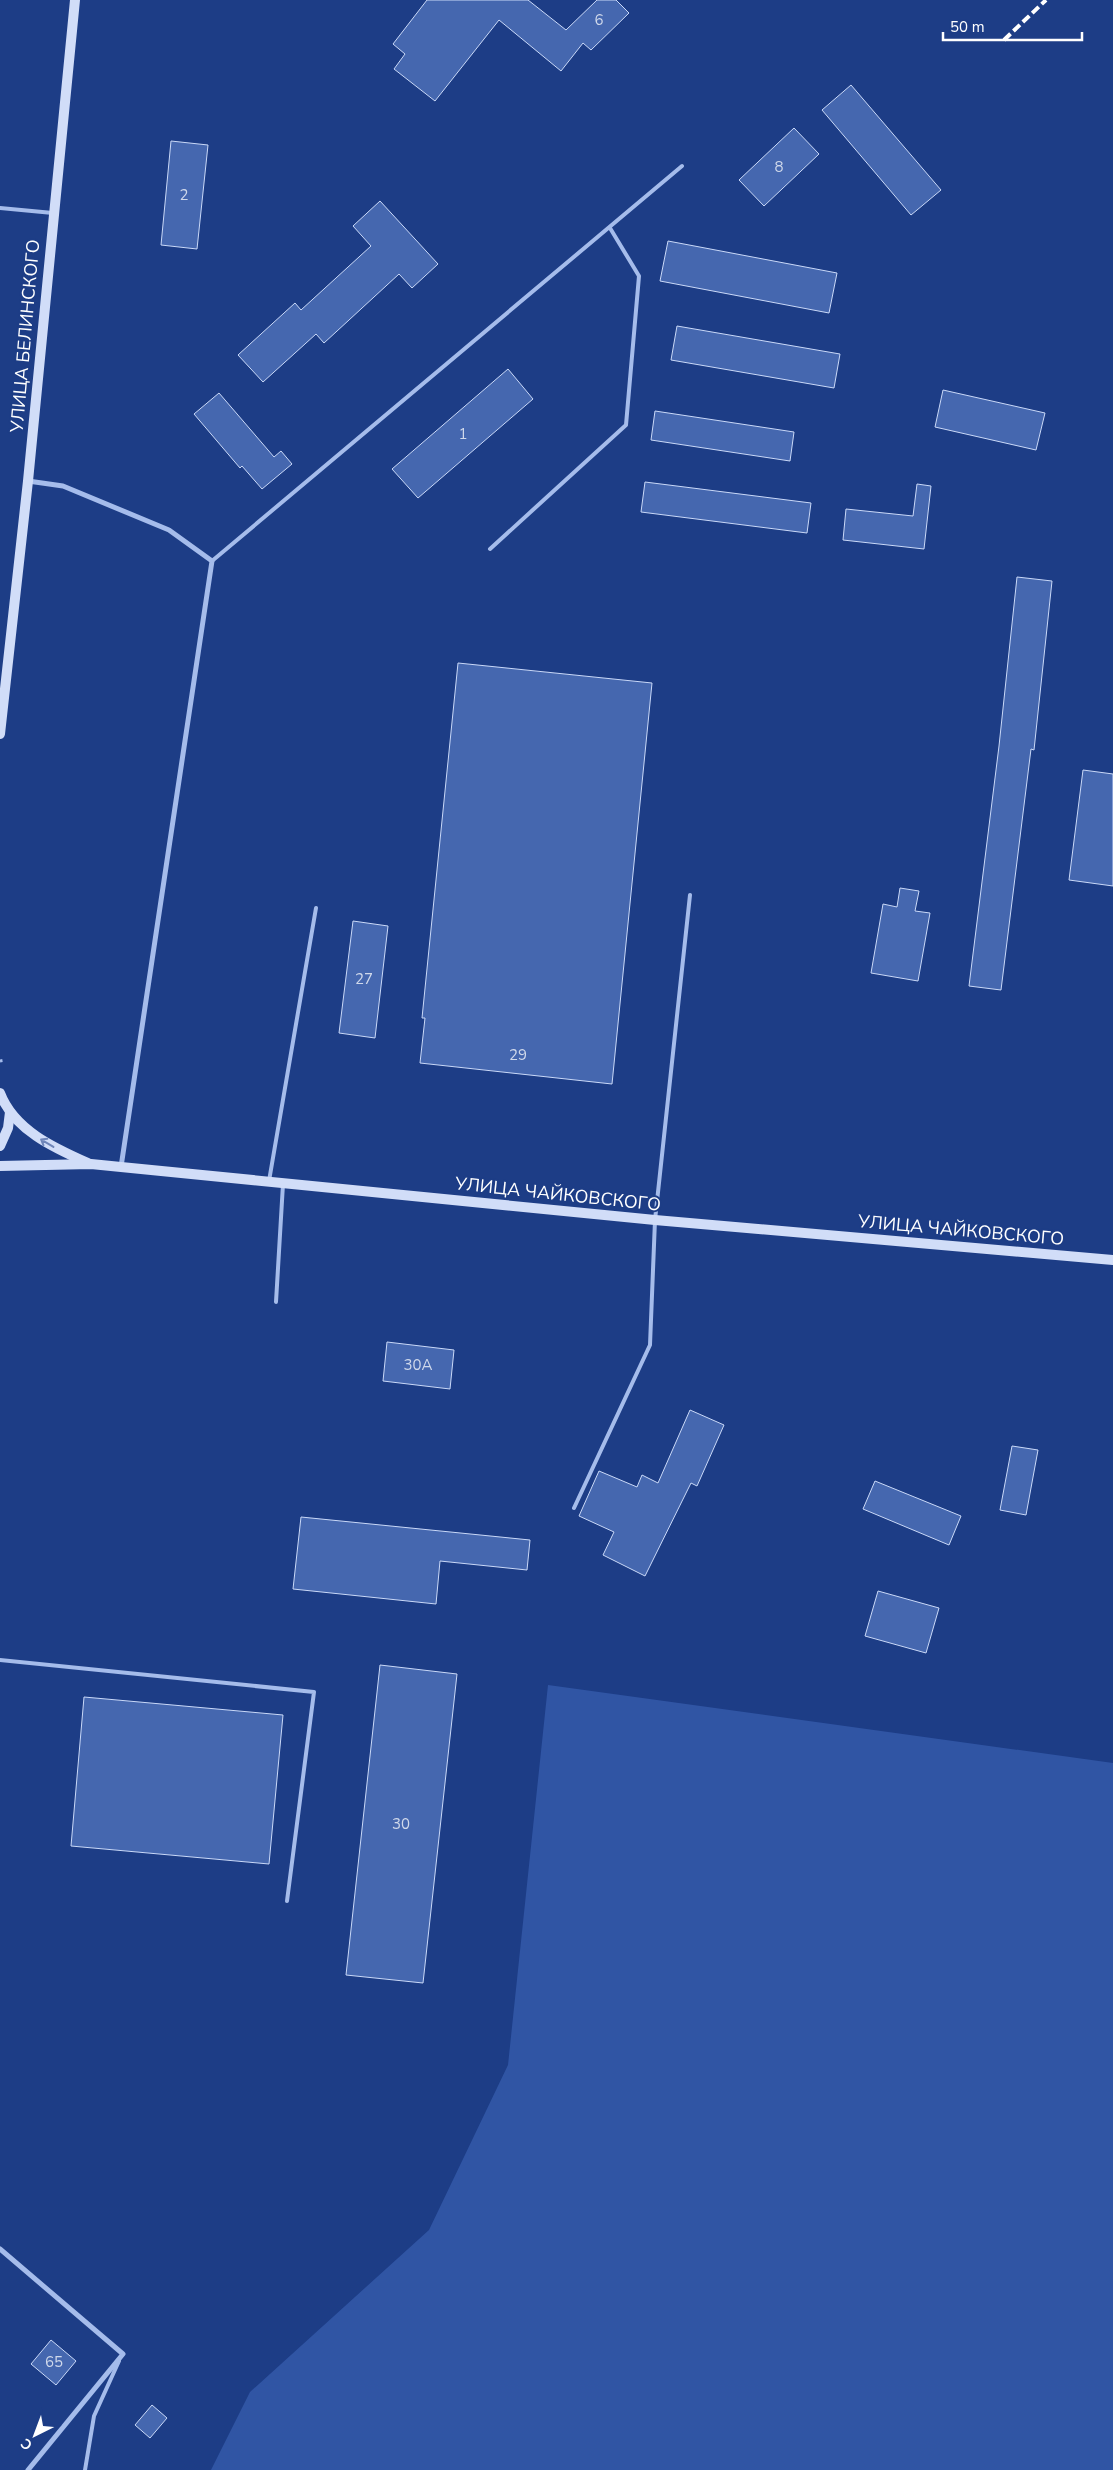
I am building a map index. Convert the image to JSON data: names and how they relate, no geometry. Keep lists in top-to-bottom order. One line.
{"streets":{"main road":["УЛИЦА БЕЛИНСКОГО","УЛИЦА ЧАЙКОВСКОГО"]},"house_numbers":["6","8","2","1","27","29","30А","30","65"],"scale_bar":"50 m","north":"bottom left"}
